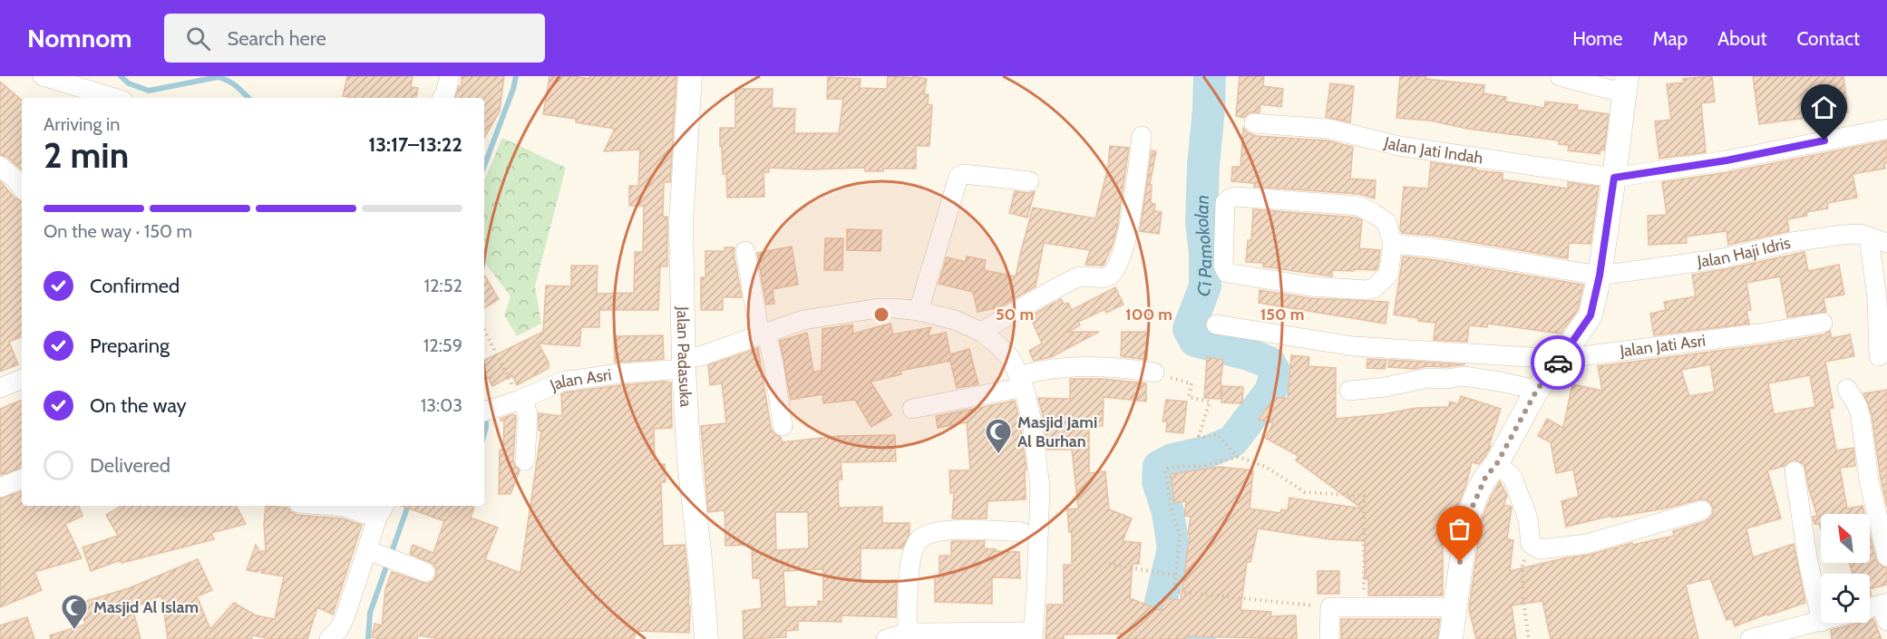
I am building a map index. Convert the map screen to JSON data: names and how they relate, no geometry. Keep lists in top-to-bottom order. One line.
{"streets":{"street":["Jalan Jati Indah","Jalan Haji Idris","Jalan Jati Asri","Jalan Padasuka","Jalan Asri"]},"crossings":[["Jalan Padasuka","Jalan Asri"]],"water":["Ci Pamokolan"],"places":{"mosque":["Masjid Jami Al Burhan","Masjid Al Islam"]},"north":"top left","page":{"header":"Nomnom","search":"Search here","nav":["Home","Map","About","Contact"],"heading":["2 min","Arriving in","13:17–13:22"],"bar":"On the way · 150 m","list":[["Confirmed","12:52"],["Preparing","12:59"],["On the way","13:03"],"Delivered"]},"rings":["50 m","100 m","150 m"]}
